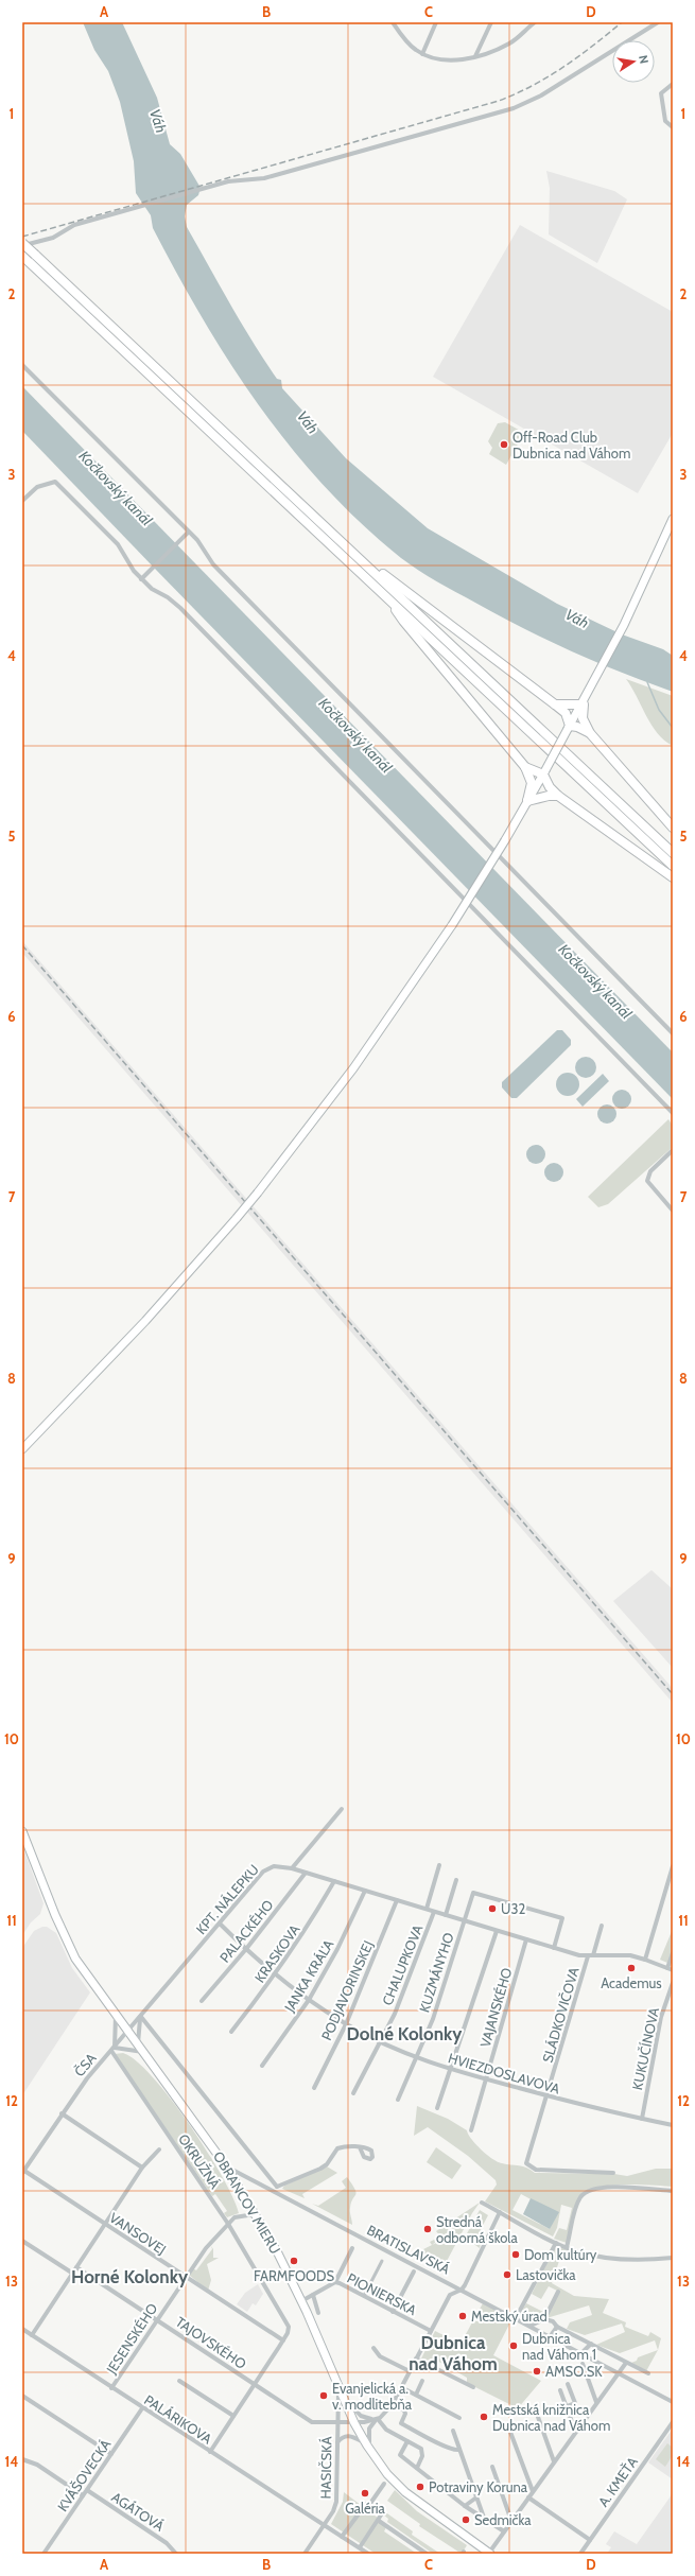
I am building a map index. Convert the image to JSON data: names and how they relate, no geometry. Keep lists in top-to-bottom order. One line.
{"streets":{"main road":["OBRANCOV MIERU"],"street":["KPT. NÁLEPKU","PALACKÉHO","KRASKOVA","CHALUPKOVA","KUZMÁNYHO","JANKA KRÁĽA","PODJAVORINSKEJ","VAJANSKÉHO","SLÁDKOVIČOVA","KUKUČÍNOVA","ČSA","HVIEZDOSLAVOVA","OKRUŽNÁ","VANSOVEJ","BRATISLAVSKÁ","PIONIERSKA","JESENSKÉHO","TAJOVSKÉHO","PALÁRIKOVA","HASIČSKÁ","KVÁŠOVECKÁ","A. KMEŤA","AGÁTOVÁ"]},"crossings":[["KPT. NÁLEPKU","PALACKÉHO"],["KPT. NÁLEPKU","KRASKOVA"],["KPT. NÁLEPKU","CHALUPKOVA"],["KPT. NÁLEPKU","KUZMÁNYHO"],["KPT. NÁLEPKU","JANKA KRÁĽA"],["KPT. NÁLEPKU","PODJAVORINSKEJ"],["KPT. NÁLEPKU","VAJANSKÉHO"],["KPT. NÁLEPKU","SLÁDKOVIČOVA"],["KPT. NÁLEPKU","ČSA"],["KPT. NÁLEPKU","HVIEZDOSLAVOVA"],["KPT. NÁLEPKU","OBRANCOV MIERU"],["PALACKÉHO","HVIEZDOSLAVOVA"],["KRASKOVA","HVIEZDOSLAVOVA"],["CHALUPKOVA","HVIEZDOSLAVOVA"],["KUZMÁNYHO","HVIEZDOSLAVOVA"],["JANKA KRÁĽA","HVIEZDOSLAVOVA"],["PODJAVORINSKEJ","HVIEZDOSLAVOVA"],["VAJANSKÉHO","HVIEZDOSLAVOVA"],["SLÁDKOVIČOVA","HVIEZDOSLAVOVA"],["KUKUČÍNOVA","HVIEZDOSLAVOVA"],["ČSA","OKRUŽNÁ"],["ČSA","OBRANCOV MIERU"],["ČSA","VANSOVEJ"],["OKRUŽNÁ","VANSOVEJ"],["OKRUŽNÁ","JESENSKÉHO"],["OKRUŽNÁ","TAJOVSKÉHO"],["OKRUŽNÁ","PALÁRIKOVA"],["OBRANCOV MIERU","BRATISLAVSKÁ"],["OBRANCOV MIERU","PIONIERSKA"],["OBRANCOV MIERU","JESENSKÉHO"],["OBRANCOV MIERU","TAJOVSKÉHO"],["OBRANCOV MIERU","HASIČSKÁ"],["VANSOVEJ","JESENSKÉHO"],["BRATISLAVSKÁ","PIONIERSKA"],["JESENSKÉHO","TAJOVSKÉHO"],["JESENSKÉHO","PALÁRIKOVA"],["TAJOVSKÉHO","HASIČSKÁ"],["PALÁRIKOVA","HASIČSKÁ"],["PALÁRIKOVA","KVÁŠOVECKÁ"],["KVÁŠOVECKÁ","AGÁTOVÁ"]],"districts":["Dolné Kolonky","Horné Kolonky","Dubnica nad Váhom"],"water":["Váh","Kočkovský kanál"],"places":["Off-Road Club Dubnica nad Váhom","U32","Academus","Stredná odborná škola","Dom kultúry","FARMFOODS","Lastovička","Mestský úrad","Dubnica nad Váhom 1","AMSO.SK","Evanjelická a. v. modlitebňa","Mestská knižnica Dubnica nad Váhom","Potraviny Koruna","Galéria","Sedmička"],"north":"right","grid":{"columns":["A","B","C","D"],"rows":["1","2","3","4","5","6","7","8","9","10","11","12","13","14"]}}
